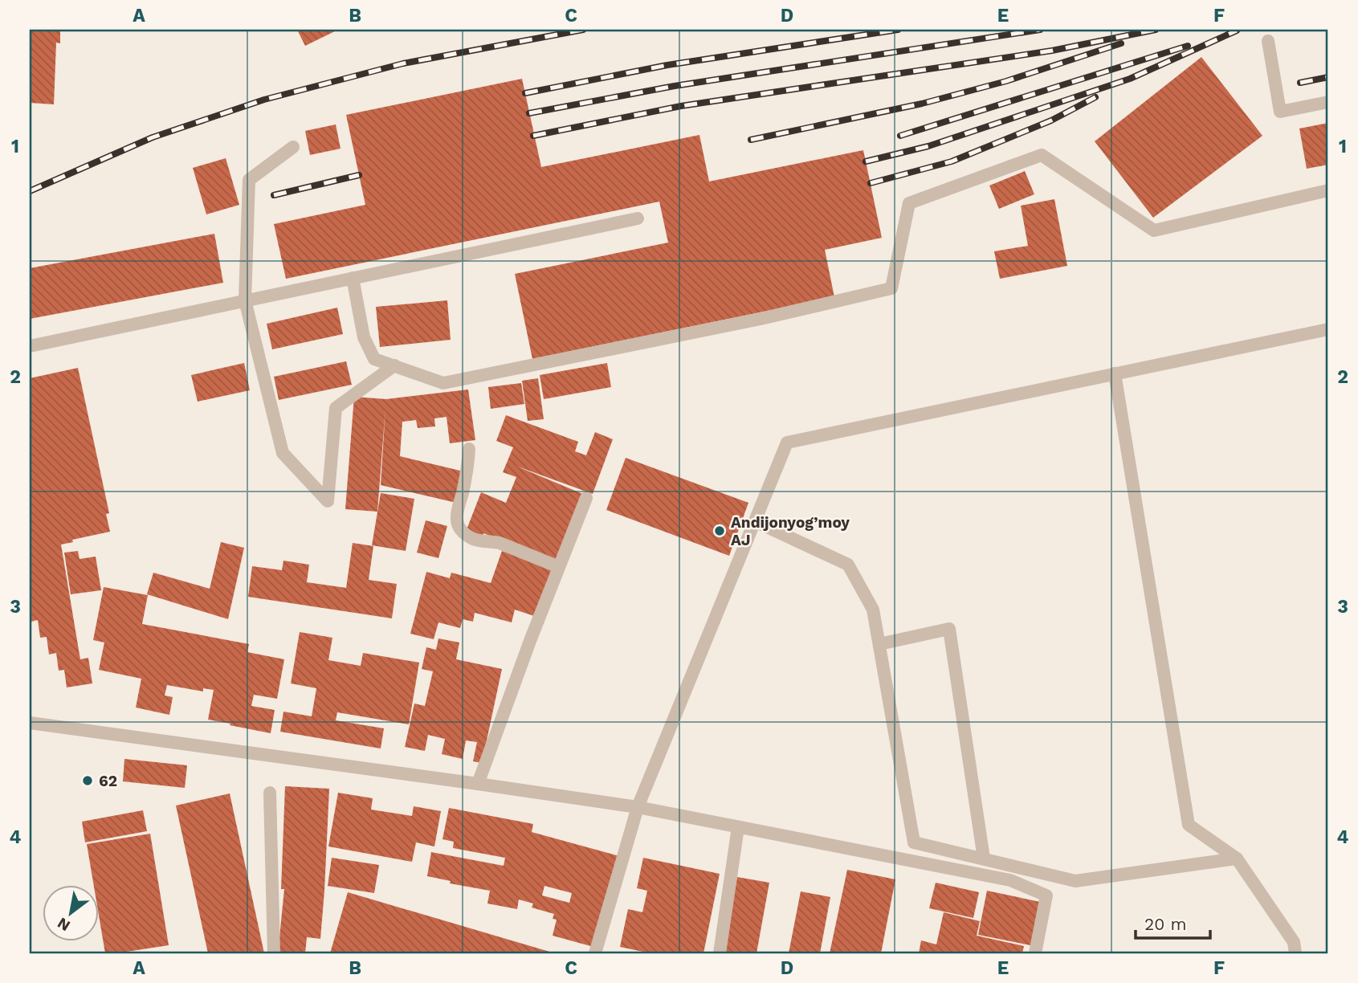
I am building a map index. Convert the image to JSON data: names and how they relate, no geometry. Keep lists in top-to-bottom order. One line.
{"places":["Andijonyog’moy AJ","62"],"scale_bar":"20 m","north":"bottom left","grid":{"columns":["A","B","C","D","E","F"],"rows":["1","2","3","4"]}}
